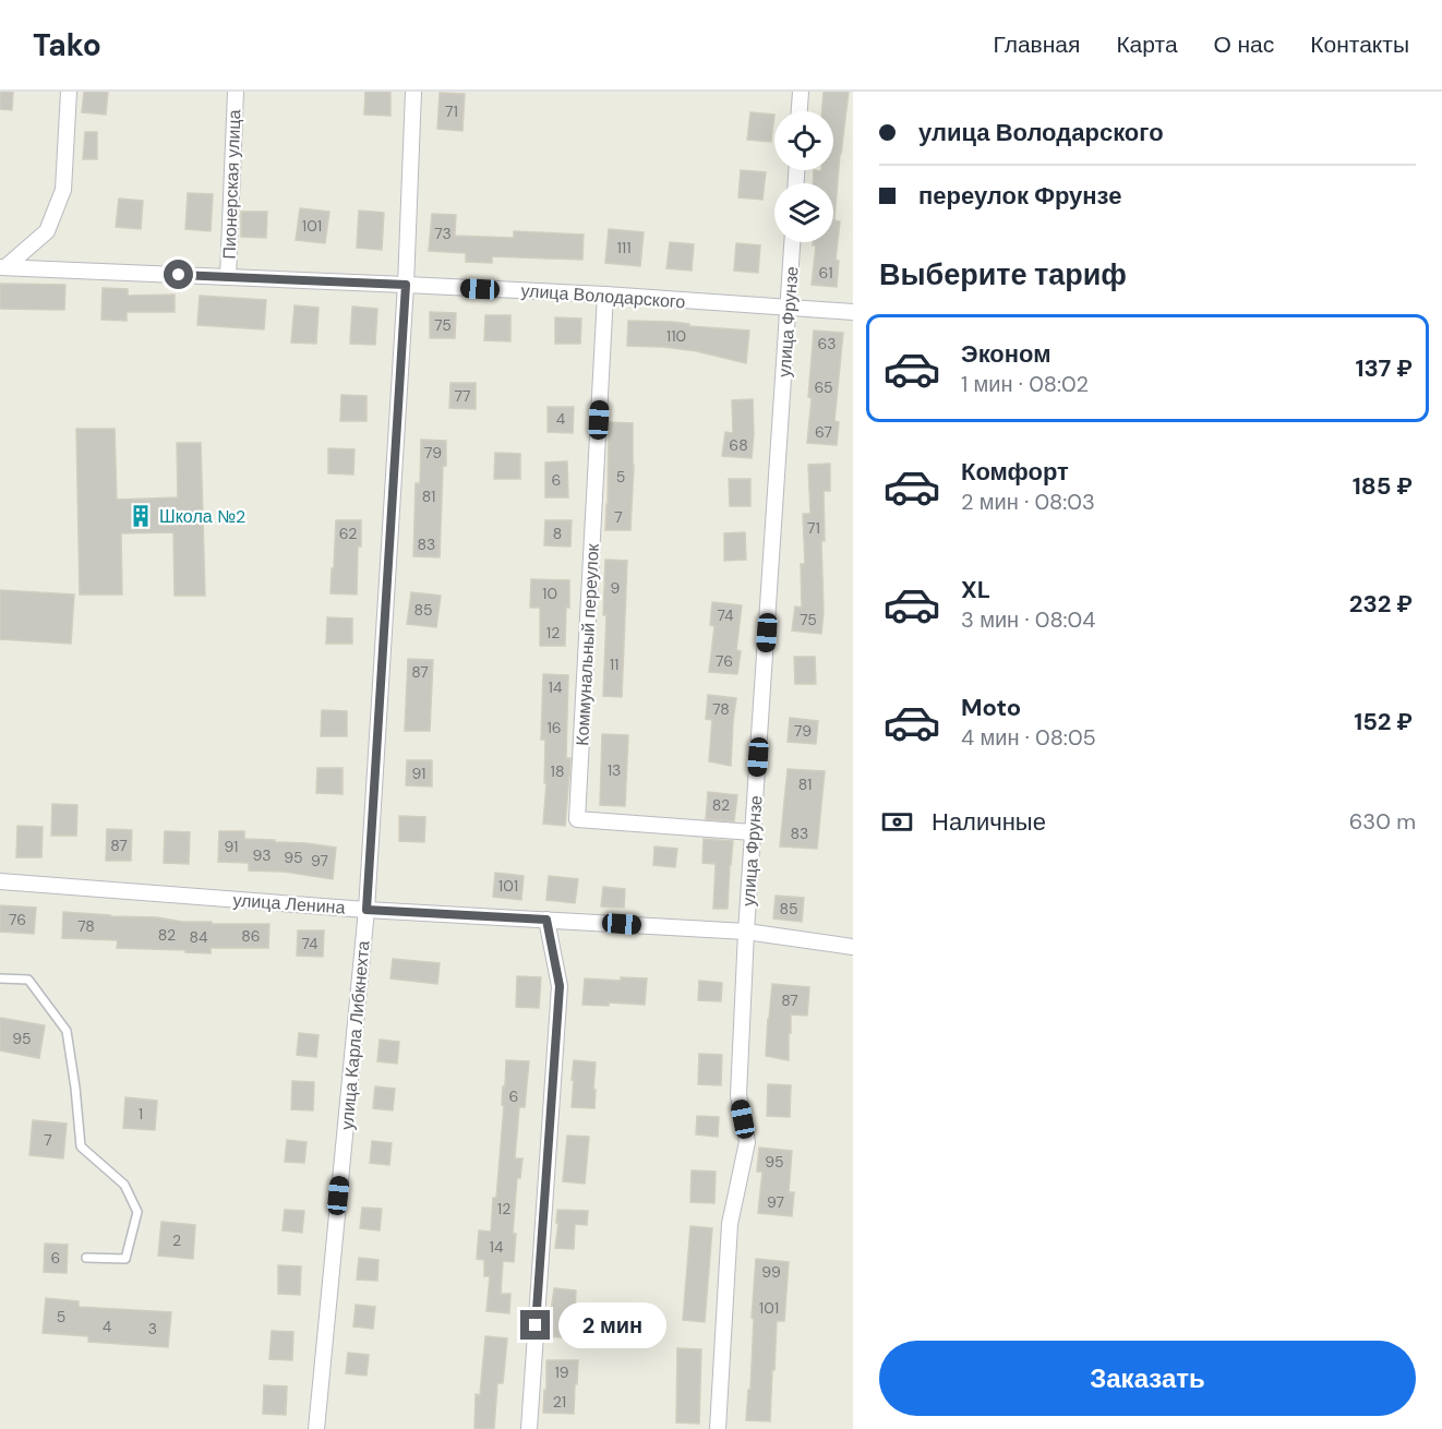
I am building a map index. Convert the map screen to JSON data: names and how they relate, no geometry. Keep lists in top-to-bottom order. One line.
{"streets":{"street":["Пионерская улица","улица Володарского","улица Фрунзе","Коммунальный переулок","улица Ленина","улица Карла Либкнехта"]},"crossings":[["Пионерская улица","улица Володарского"],["улица Володарского","улица Фрунзе"],["улица Володарского","Коммунальный переулок"],["улица Володарского","улица Карла Либкнехта"],["улица Фрунзе","Коммунальный переулок"],["улица Фрунзе","улица Ленина"],["улица Ленина","улица Карла Либкнехта"]],"places":{"building":["Школа №2"]},"house_numbers":["71","101","73","111","61","75","110","63","65","77","4","67","68","79","5","6","81","7","71","62","8","83","9","10","85","74","75","12","76","11","87","14","78","16","79","13","18","91","81","82","83","87","91","93","95","97","101","85","76","78","82","86","84","74","87","95","6","1","7","95","97","12","2","14","6","99","101","5","4","3","19","21"],"page":{"header":"Tako","nav":["Главная","Карта","О нас","Контакты"],"banner":["улица Володарского","переулок Фрунзе"],"heading":"Выберите тариф","list":[{"name":"Эконом","note":"1 мин · 08:02","value":"137 ₽"},{"name":"Комфорт","note":"2 мин · 08:03","value":"185 ₽"},{"name":"XL","note":"3 мин · 08:04","value":"232 ₽"},{"name":"Moto","note":"4 мин · 08:05","value":"152 ₽"}],"pay":["Наличные","630 m"],"bubble":"2 мин","buttons":"Заказать"}}
